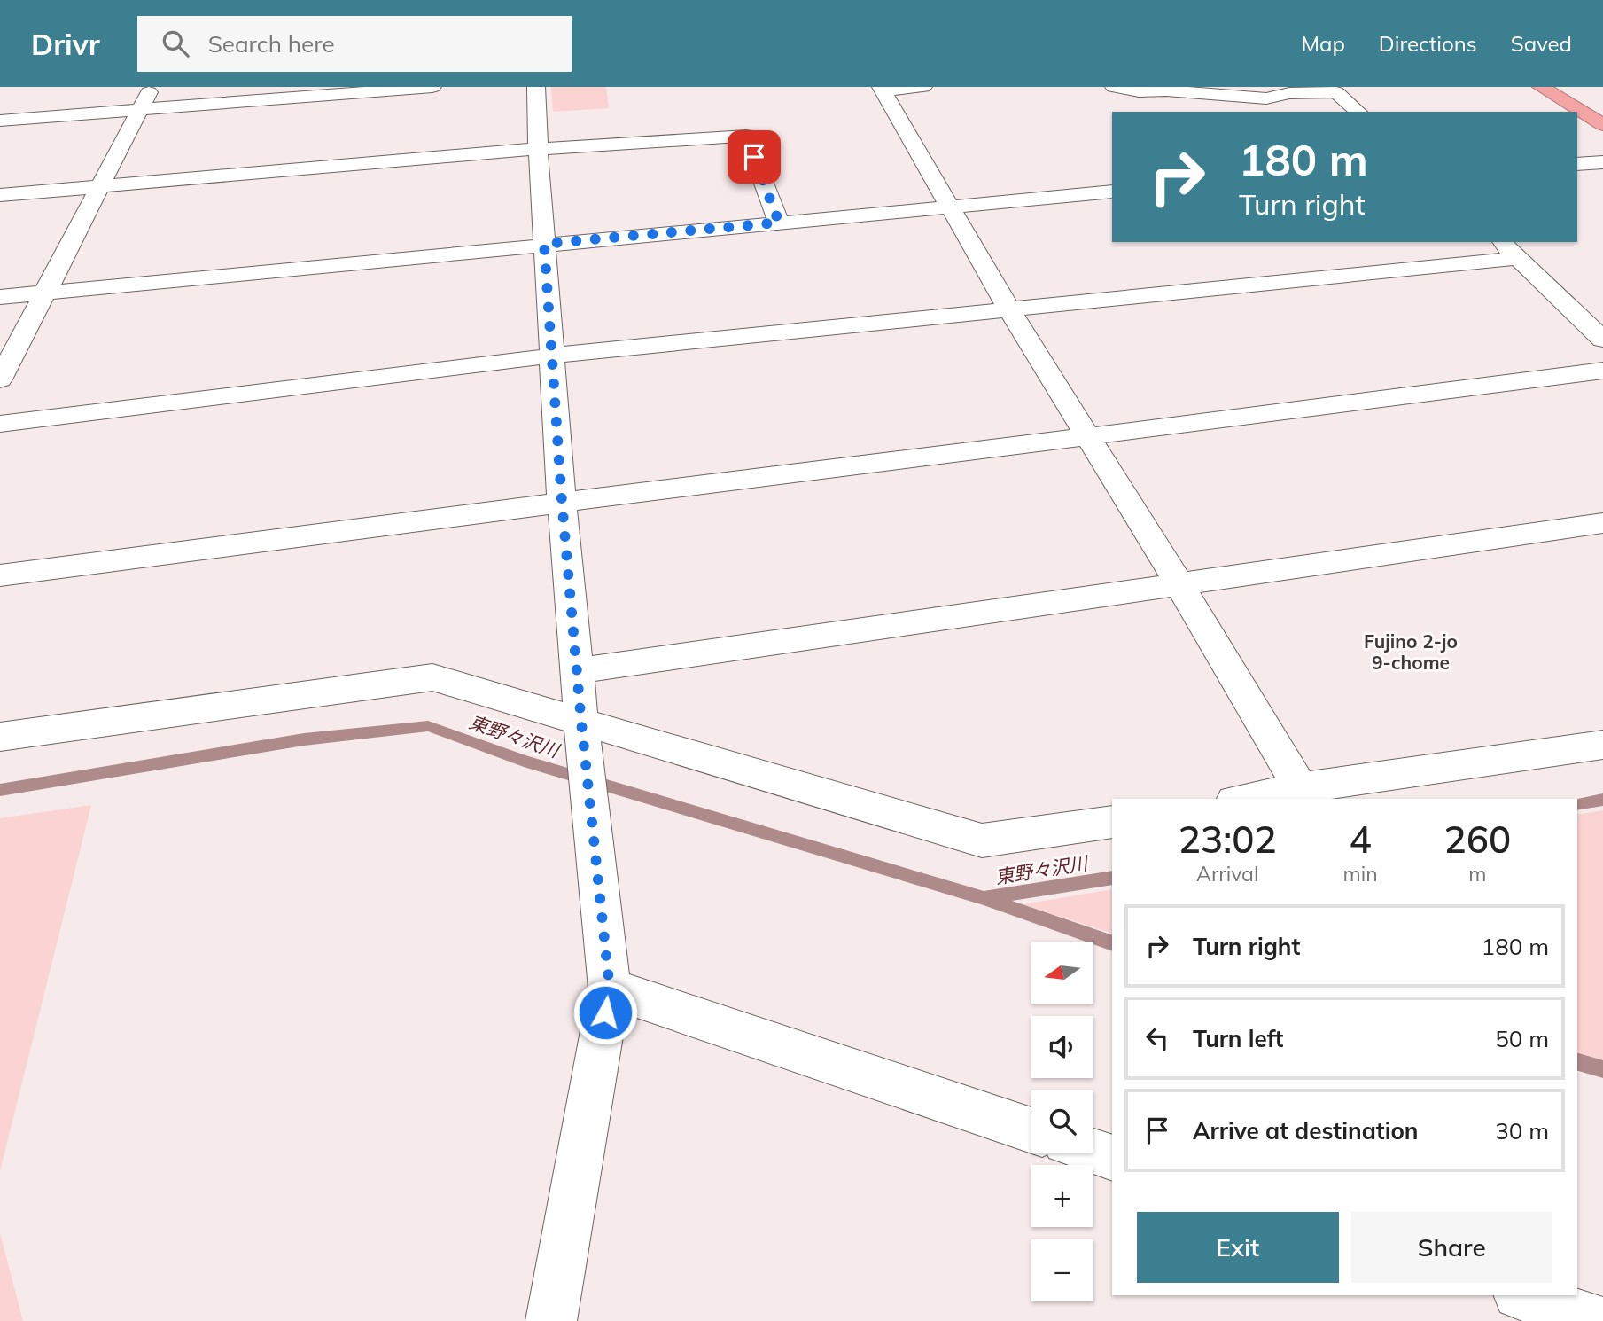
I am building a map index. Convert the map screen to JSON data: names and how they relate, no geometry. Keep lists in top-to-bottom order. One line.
{"districts":["Fujino 2-jo 9-chome"],"water":["東野々沢川"],"north":"left","page":{"header":"Drivr","search":"Search here","nav":["Map","Directions","Saved"],"turn":["180 m","Turn right"],"eta":["23:02","Arrival","4","min","260","m"],"list":[{"name":"Turn right","value":"180 m"},{"name":"Turn left","value":"50 m"},{"name":"Arrive at destination","value":"30 m"}],"map_buttons":["+","−"],"buttons":["Exit","Share"]}}
